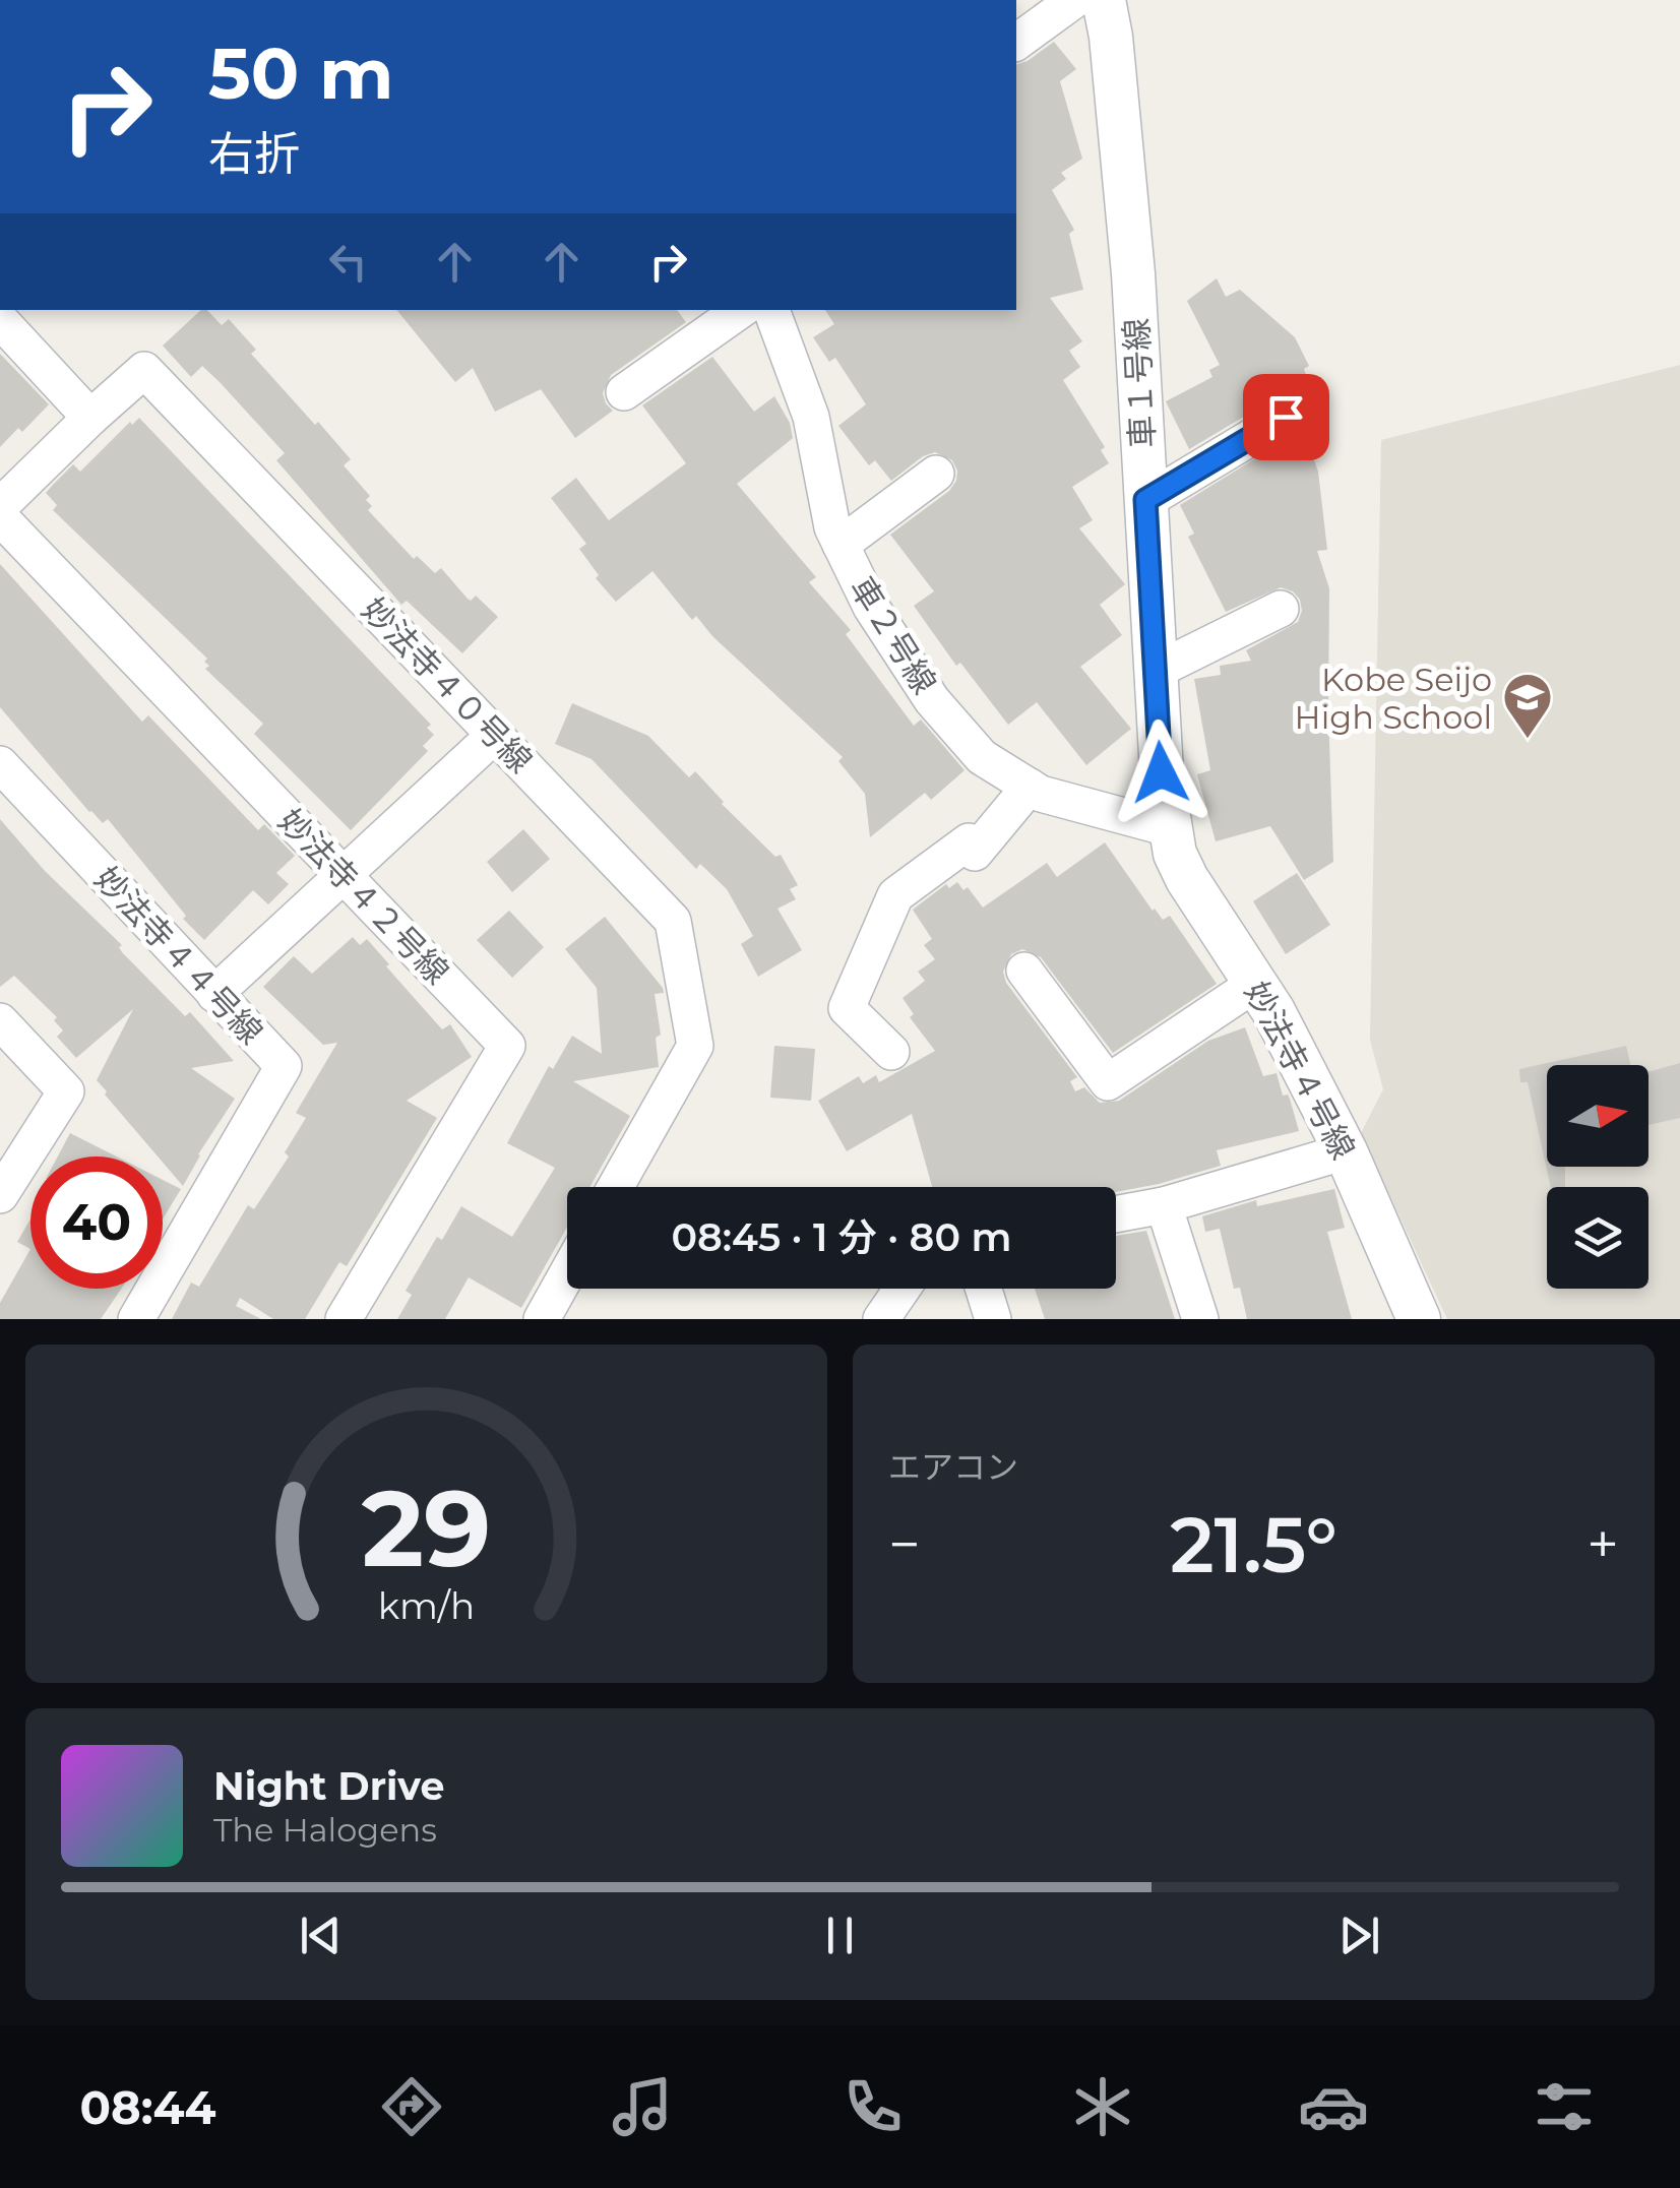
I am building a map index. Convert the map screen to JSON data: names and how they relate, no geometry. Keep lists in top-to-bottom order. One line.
{"streets":{"street":["車１号線","車２号線","妙法寺４０号線","妙法寺４２号線","妙法寺４４号線","妙法寺４号線"]},"crossings":[["車１号線","車２号線"],["車１号線","妙法寺４号線"],["車２号線","妙法寺４号線"]],"places":{"school or university":["Kobe Seijo High School"]},"north":"right","page":{"turn":["50 m","右折"],"limit":"40","trip":"08:45 · 1 分 · 80 m","tile":"エアコン","heat":["−","21.5°","+"],"song":["Night Drive","The Halogens"],"tabs":"08:44","gauge":["29","km/h"]}}
